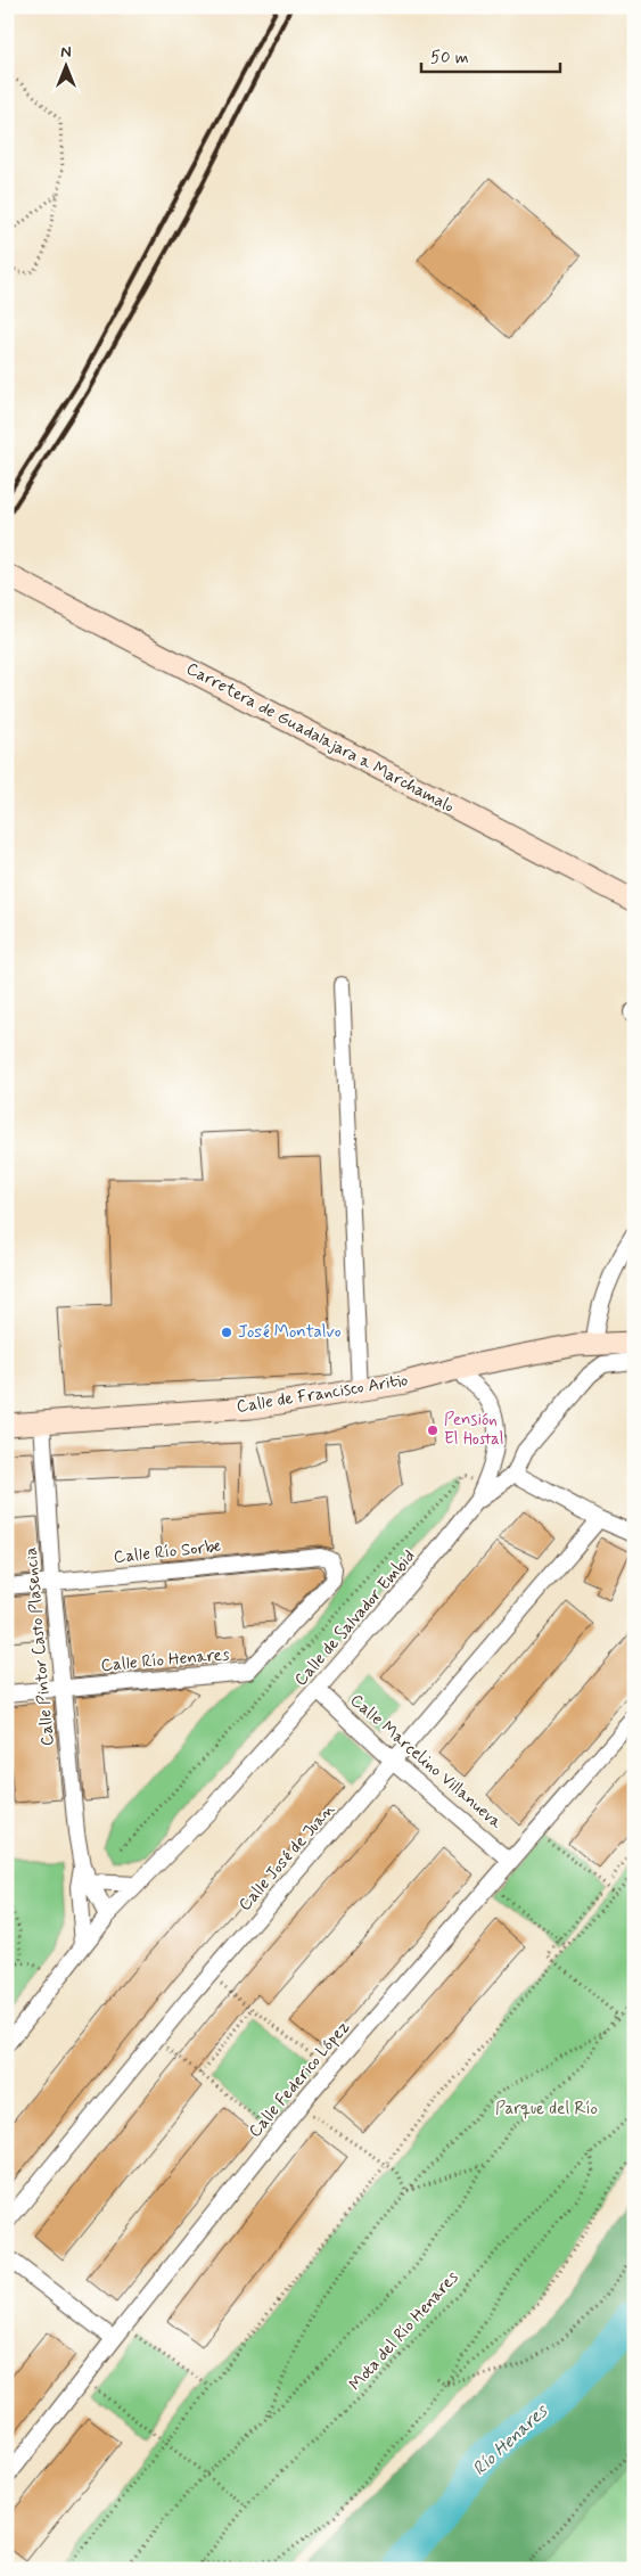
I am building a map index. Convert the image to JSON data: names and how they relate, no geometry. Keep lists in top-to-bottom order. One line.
{"streets":{"main road":["Carretera de Guadalajara a Marchamalo","Calle de Francisco Aritio"],"street":["Calle Río Sorbe","Calle de Salvador Embid","Calle Pintor Casto Plasencia","Calle Río Henares","Calle Marcelino Villanueva","Calle José de Juan","Calle Federico López"],"path":["Mota del Río Henares"]},"crossings":[["Calle de Francisco Aritio","Calle Pintor Casto Plasencia"],["Calle Río Sorbe","Calle Pintor Casto Plasencia"],["Calle Río Sorbe","Calle Río Henares"],["Calle de Salvador Embid","Calle Pintor Casto Plasencia"],["Calle de Salvador Embid","Calle Marcelino Villanueva"],["Calle Pintor Casto Plasencia","Calle Río Henares"],["Calle Marcelino Villanueva","Calle José de Juan"],["Calle Marcelino Villanueva","Calle Federico López"]],"water":["Río Henares"],"parks":["Parque del Río"],"places":["José Montalvo","Pensión El Hostal"],"scale_bar":"50 m","north":"top"}
